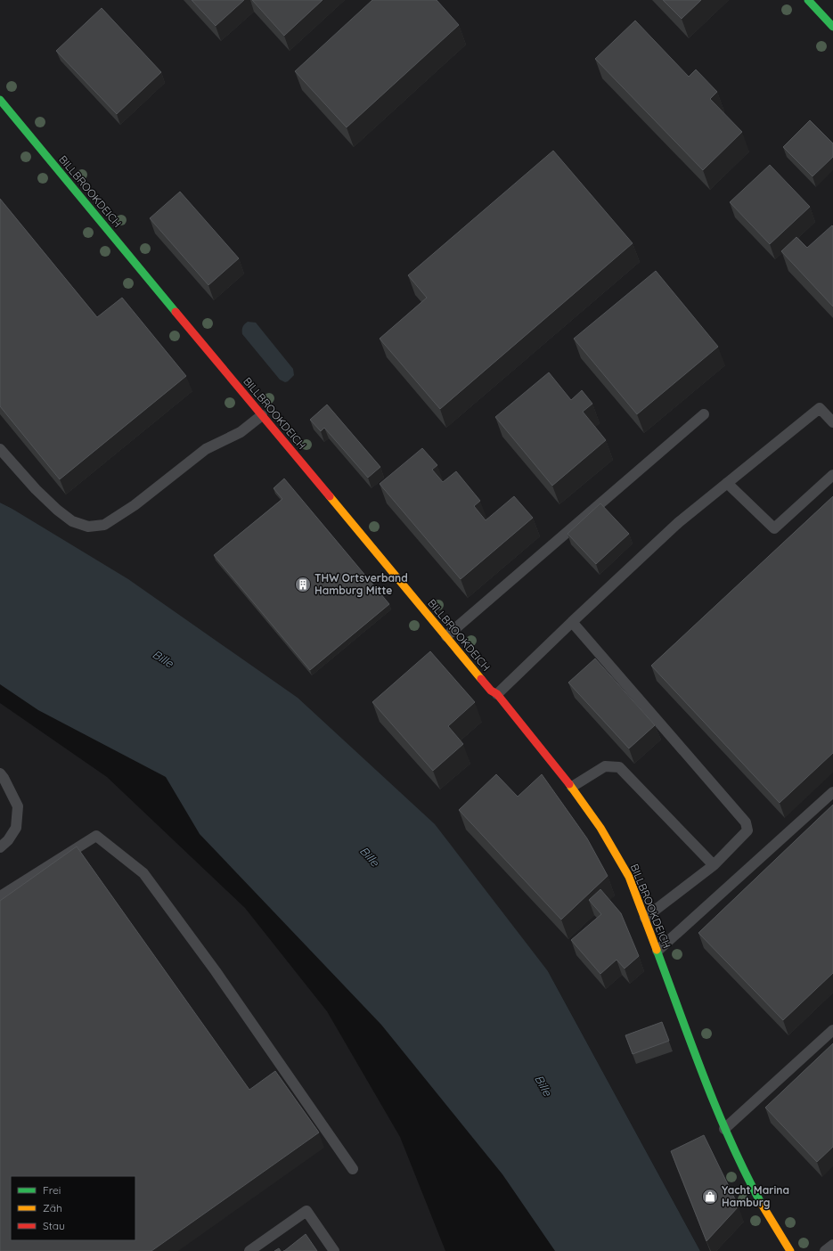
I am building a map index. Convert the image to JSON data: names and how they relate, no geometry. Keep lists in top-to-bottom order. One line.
{"streets":{"street":["BILLBROOKDEICH"]},"water":["Bille"],"places":{"building":["THW Ortsverband Hamburg Mitte"],"shop":["Yacht Marina Hamburg"]},"legend":["Frei","Zäh","Stau"]}
